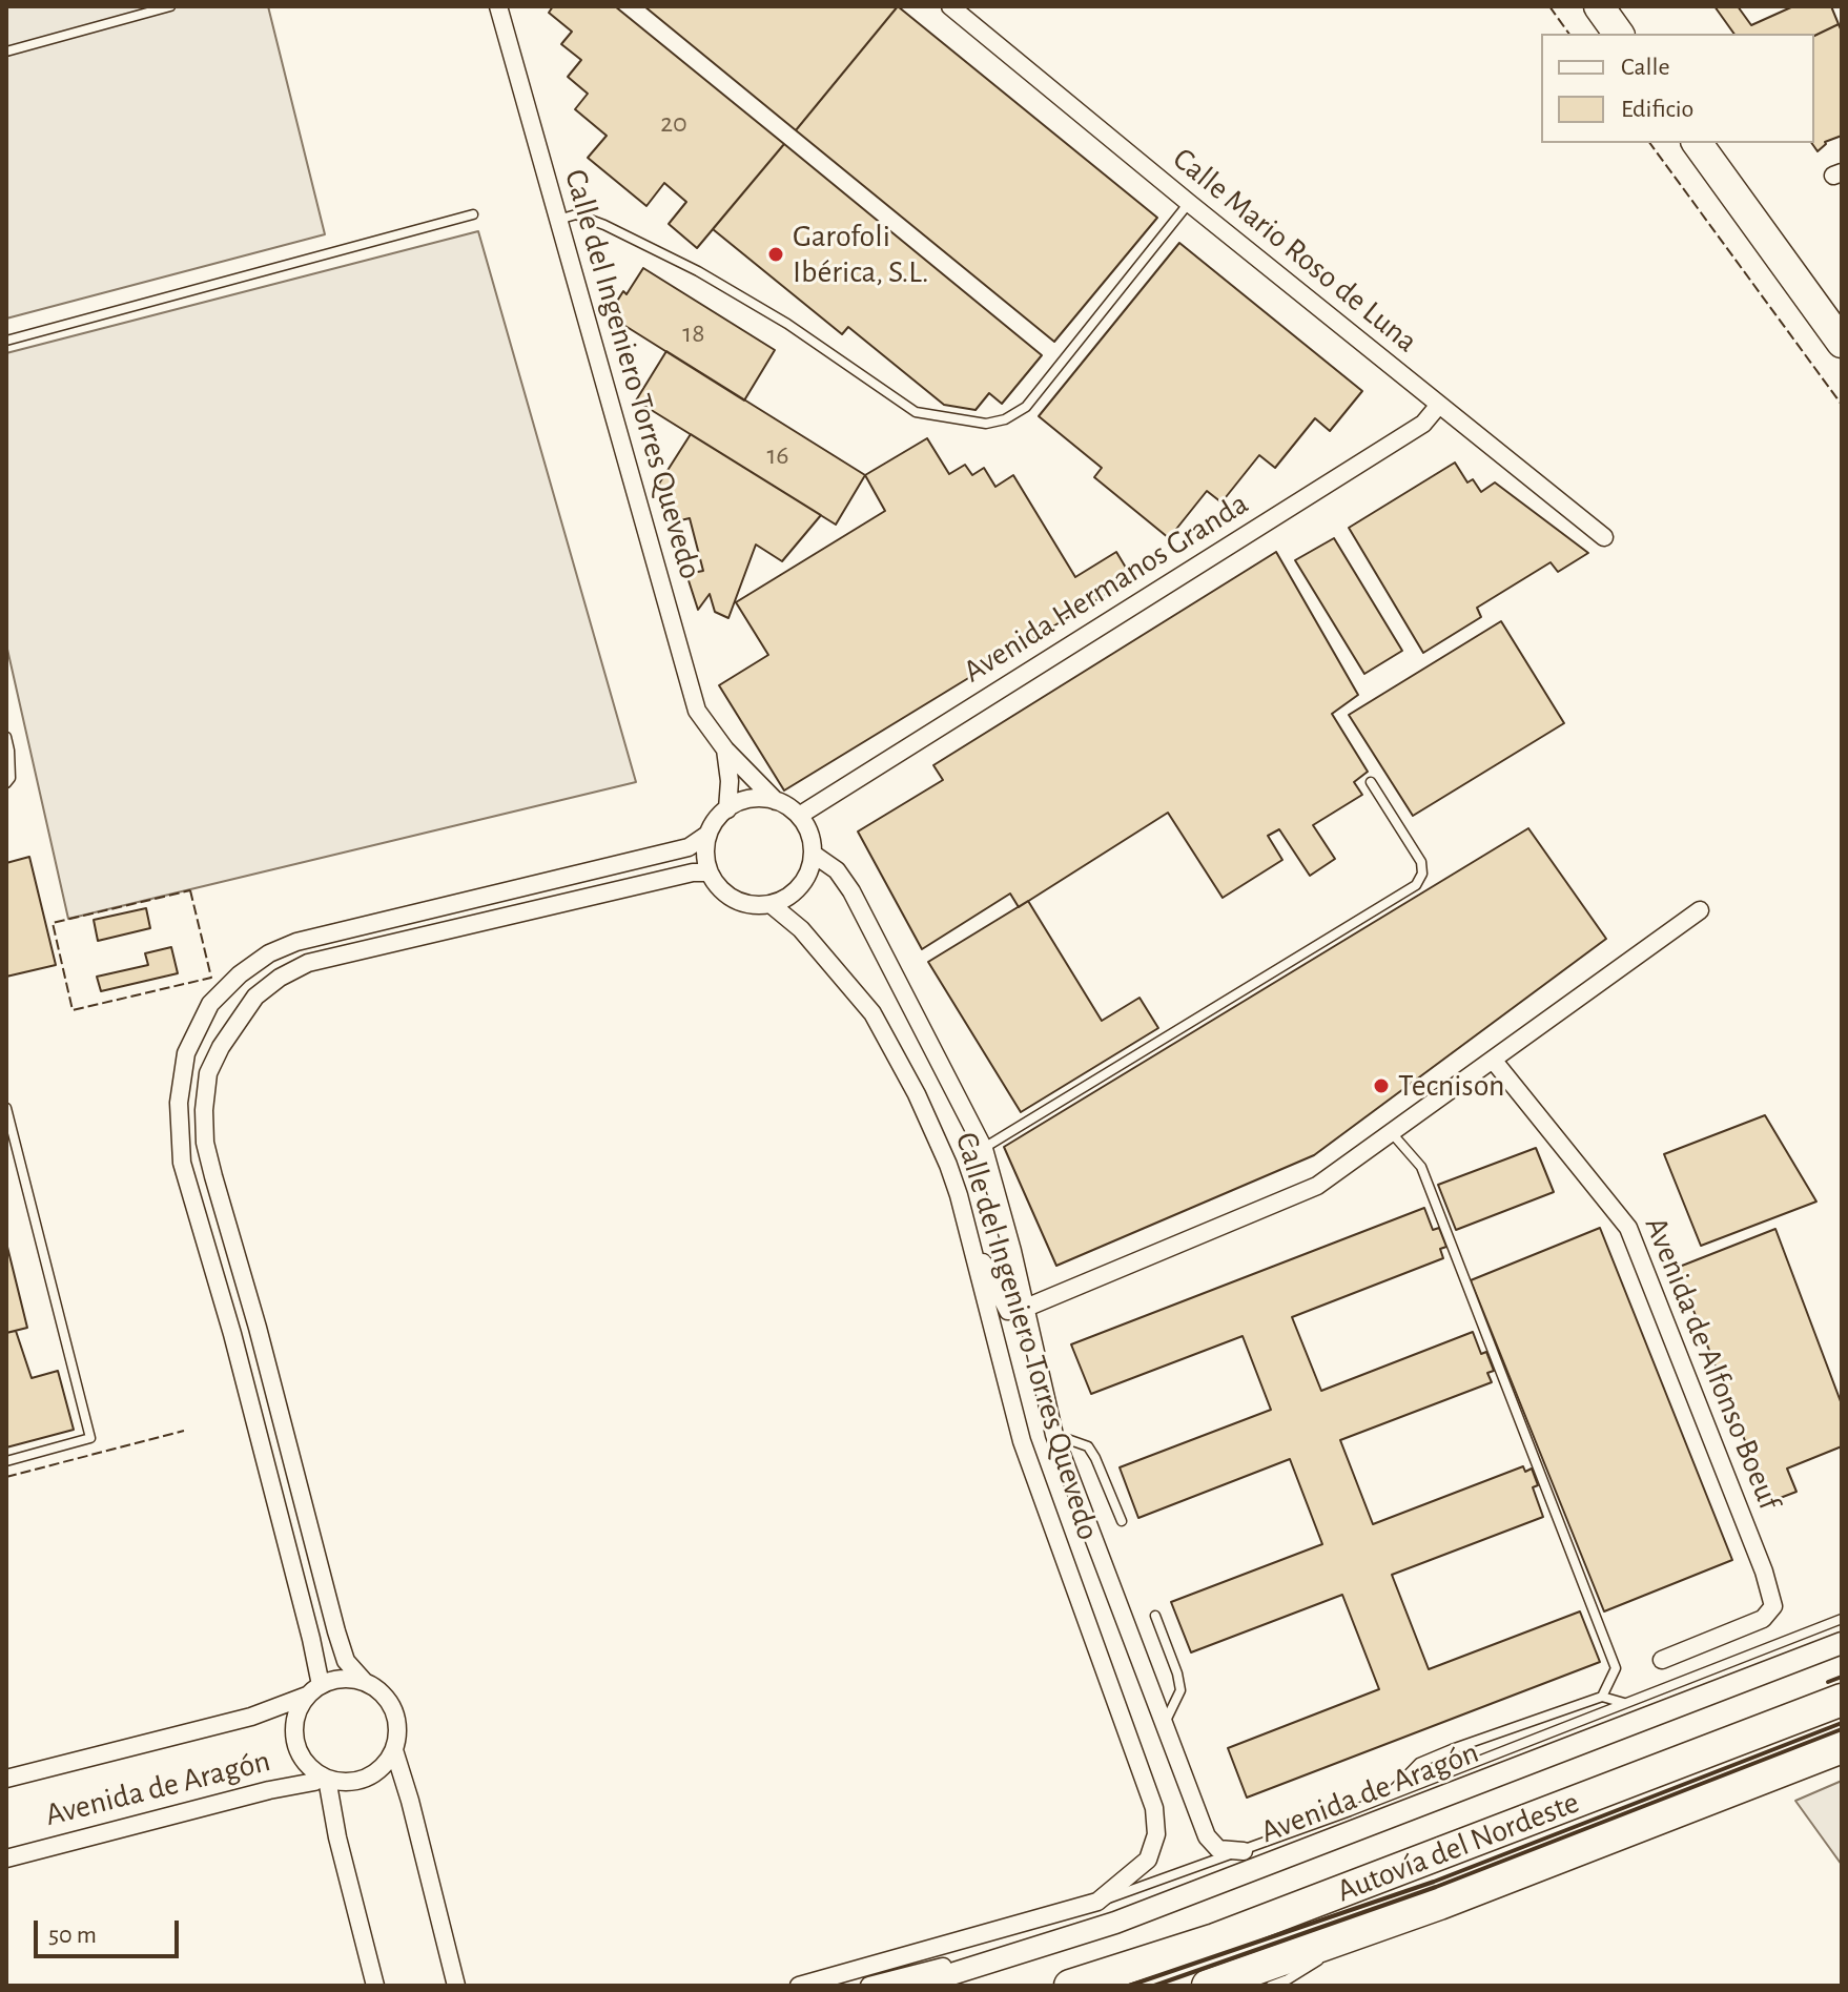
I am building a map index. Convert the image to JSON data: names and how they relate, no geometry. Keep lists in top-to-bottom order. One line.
{"streets":{"highway":["Autovía del Nordeste"],"street":["Calle Mario Roso de Luna","Calle del Ingeniero Torres Quevedo","Avenida Hermanos Granda","Avenida de Alfonso Boeuf","Avenida de Aragón"]},"crossings":[["Calle Mario Roso de Luna","Avenida Hermanos Granda"],["Calle del Ingeniero Torres Quevedo","Avenida Hermanos Granda"]],"places":["Garofoli Ibérica, S.L.","Tecnison"],"house_numbers":["20","18","16"],"legend":["Calle","Edificio"],"scale_bar":"50 m"}
